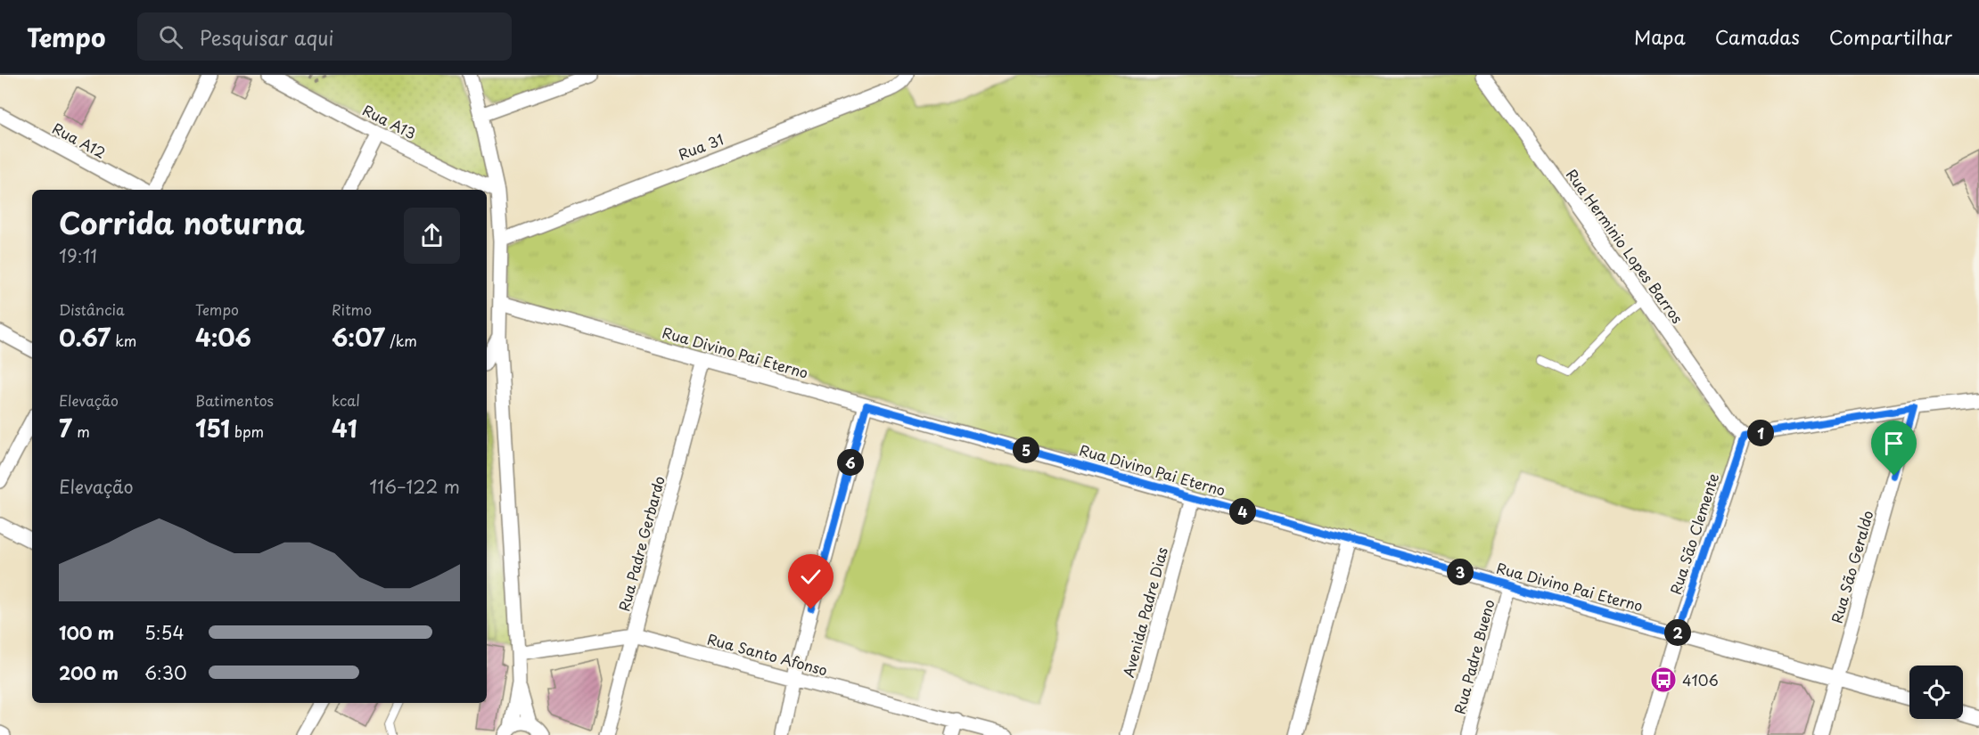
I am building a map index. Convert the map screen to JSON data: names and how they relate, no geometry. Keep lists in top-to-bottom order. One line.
{"streets":{"street":["Rua A13","Rua A12","Rua 31","Rua Herminio Lopes Barros","Rua Divino Pai Eterno","Rua São Clemente","Rua Padre Gerbardo","Rua São Geraldo","Avenida Padre Dias","Rua Santo Afonso","Rua Padre Bueno"]},"crossings":[["Rua Herminio Lopes Barros","Rua São Clemente"],["Rua Divino Pai Eterno","Rua São Clemente"],["Rua Divino Pai Eterno","Rua Padre Gerbardo"],["Rua Divino Pai Eterno","Rua São Geraldo"],["Rua Divino Pai Eterno","Avenida Padre Dias"],["Rua Divino Pai Eterno","Rua Padre Bueno"],["Rua Padre Gerbardo","Rua Santo Afonso"]],"places":{"bus stop":["4106"]},"page":{"header":"Tempo","search":"Pesquisar aqui","nav":["Mapa","Camadas","Compartilhar"],"heading":["Corrida noturna","19:11"],"stats":[["Distância","0.67 km"],["Tempo","4:06"],["Ritmo","6:07 /km"],["Elevação","7 m"],["Batimentos","151 bpm"],["kcal","41"]],"pins":["1","5","6","4","3","2"],"chart":["Elevação","116–122 m"],"list":[{"name":"100 m","note":"5:54"},{"name":"200 m","note":"6:30"}]}}
